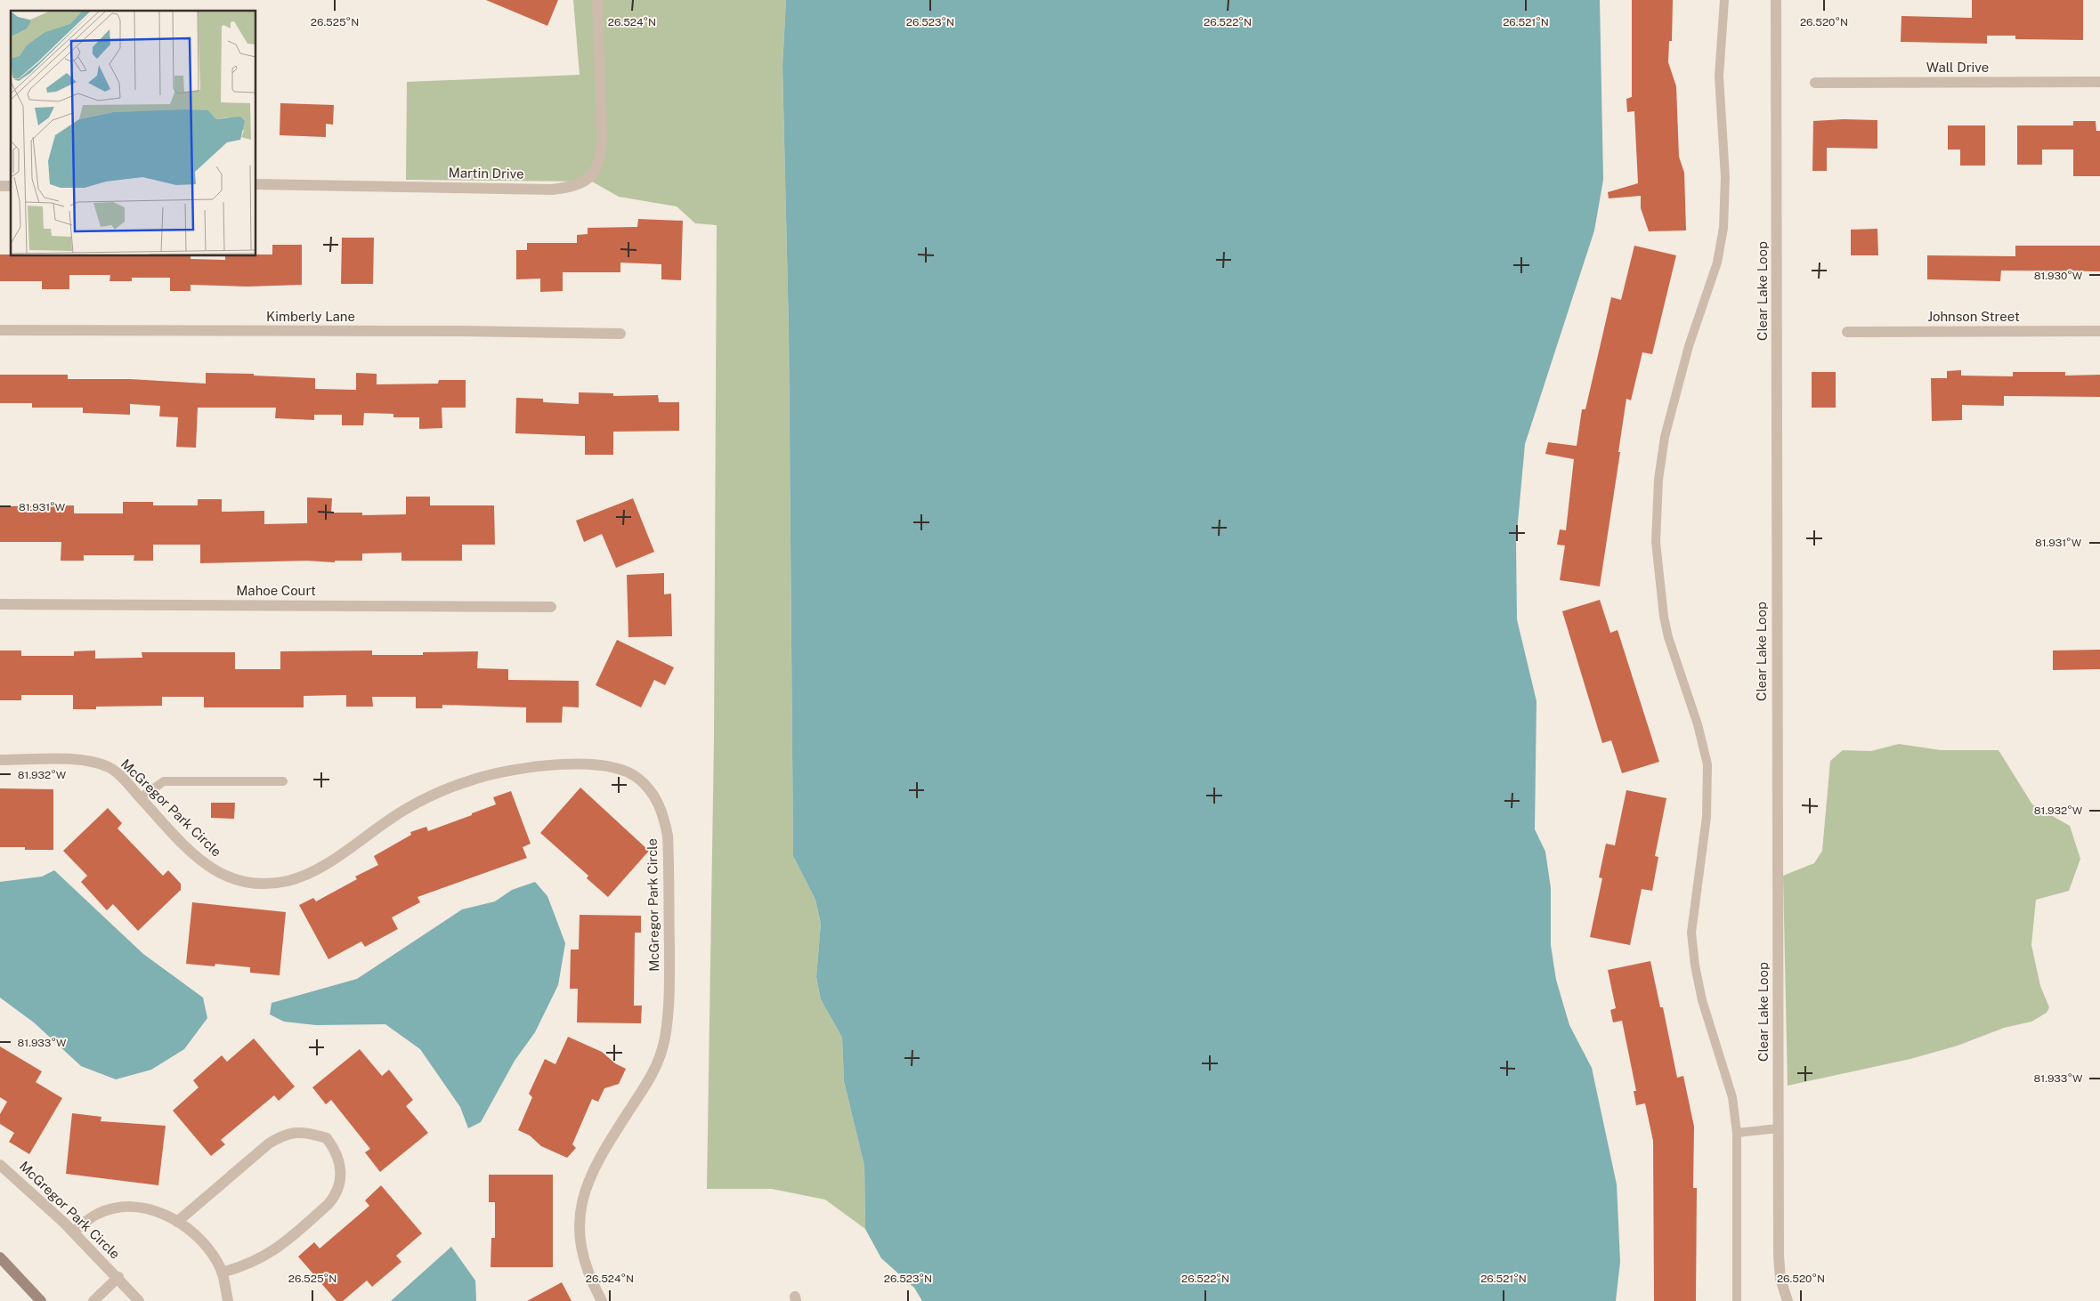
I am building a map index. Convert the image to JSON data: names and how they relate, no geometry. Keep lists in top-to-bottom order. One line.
{"streets":{"street":["Wall Drive","Martin Drive","Clear Lake Loop","Kimberly Lane","Johnson Street","Mahoe Court","McGregor Park Circle"]},"coordinates":["26.525°N","26.524°N","26.523°N","26.522°N","26.521°N","26.520°N","81.930°W","81.931°W","81.932°W","81.933°W"]}
